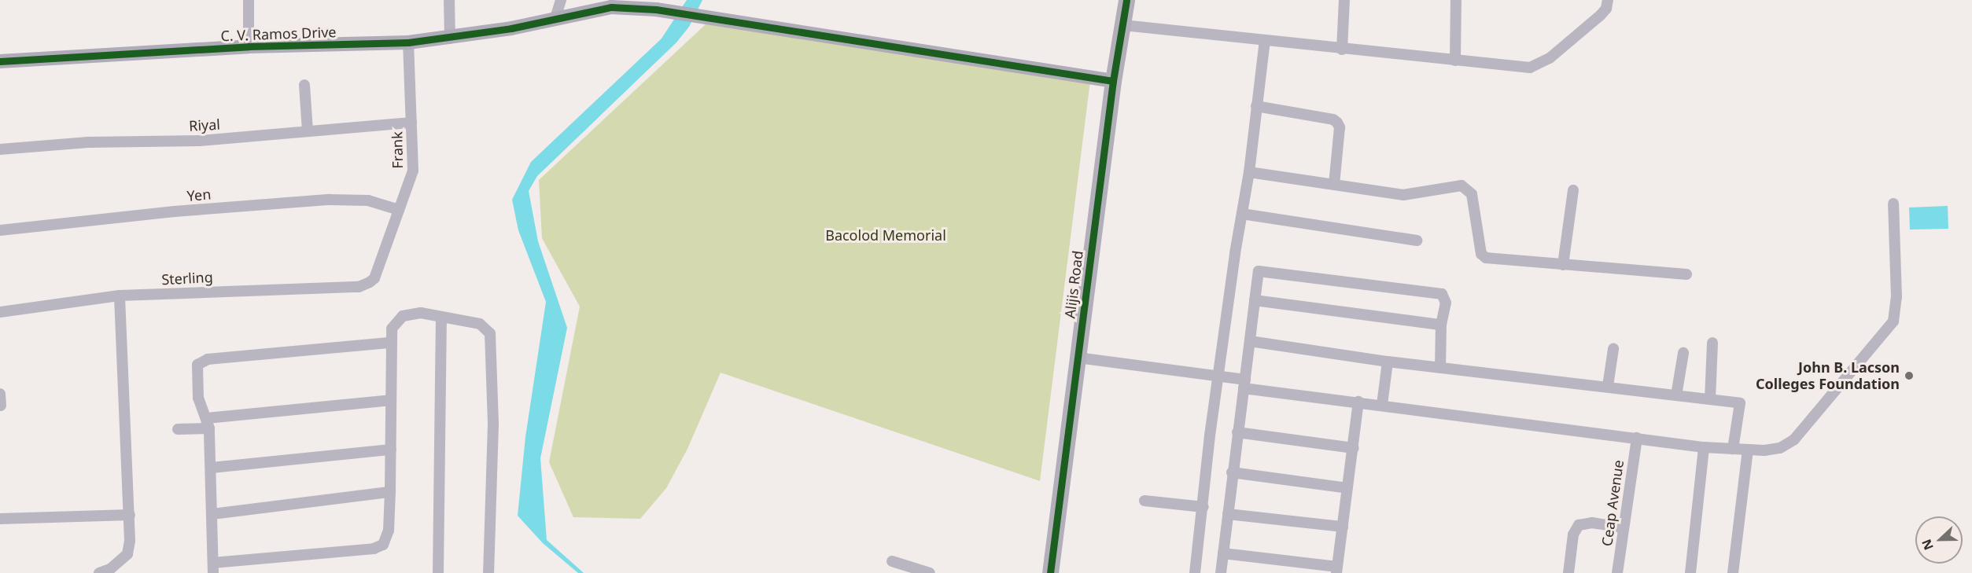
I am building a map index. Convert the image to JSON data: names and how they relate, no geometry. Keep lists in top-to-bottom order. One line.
{"streets":{"main road":["Alijis Road"],"street":["C. V. Ramos Drive","Riyal","Frank","Yen","Sterling","Ceap Avenue"]},"crossings":[["C. V. Ramos Drive","Frank"],["C. V. Ramos Drive","Alijis Road"],["Riyal","Frank"],["Frank","Yen"],["Frank","Sterling"]],"parks":["Bacolod Memorial"],"places":["John B. Lacson Colleges Foundation"],"north":"left"}
